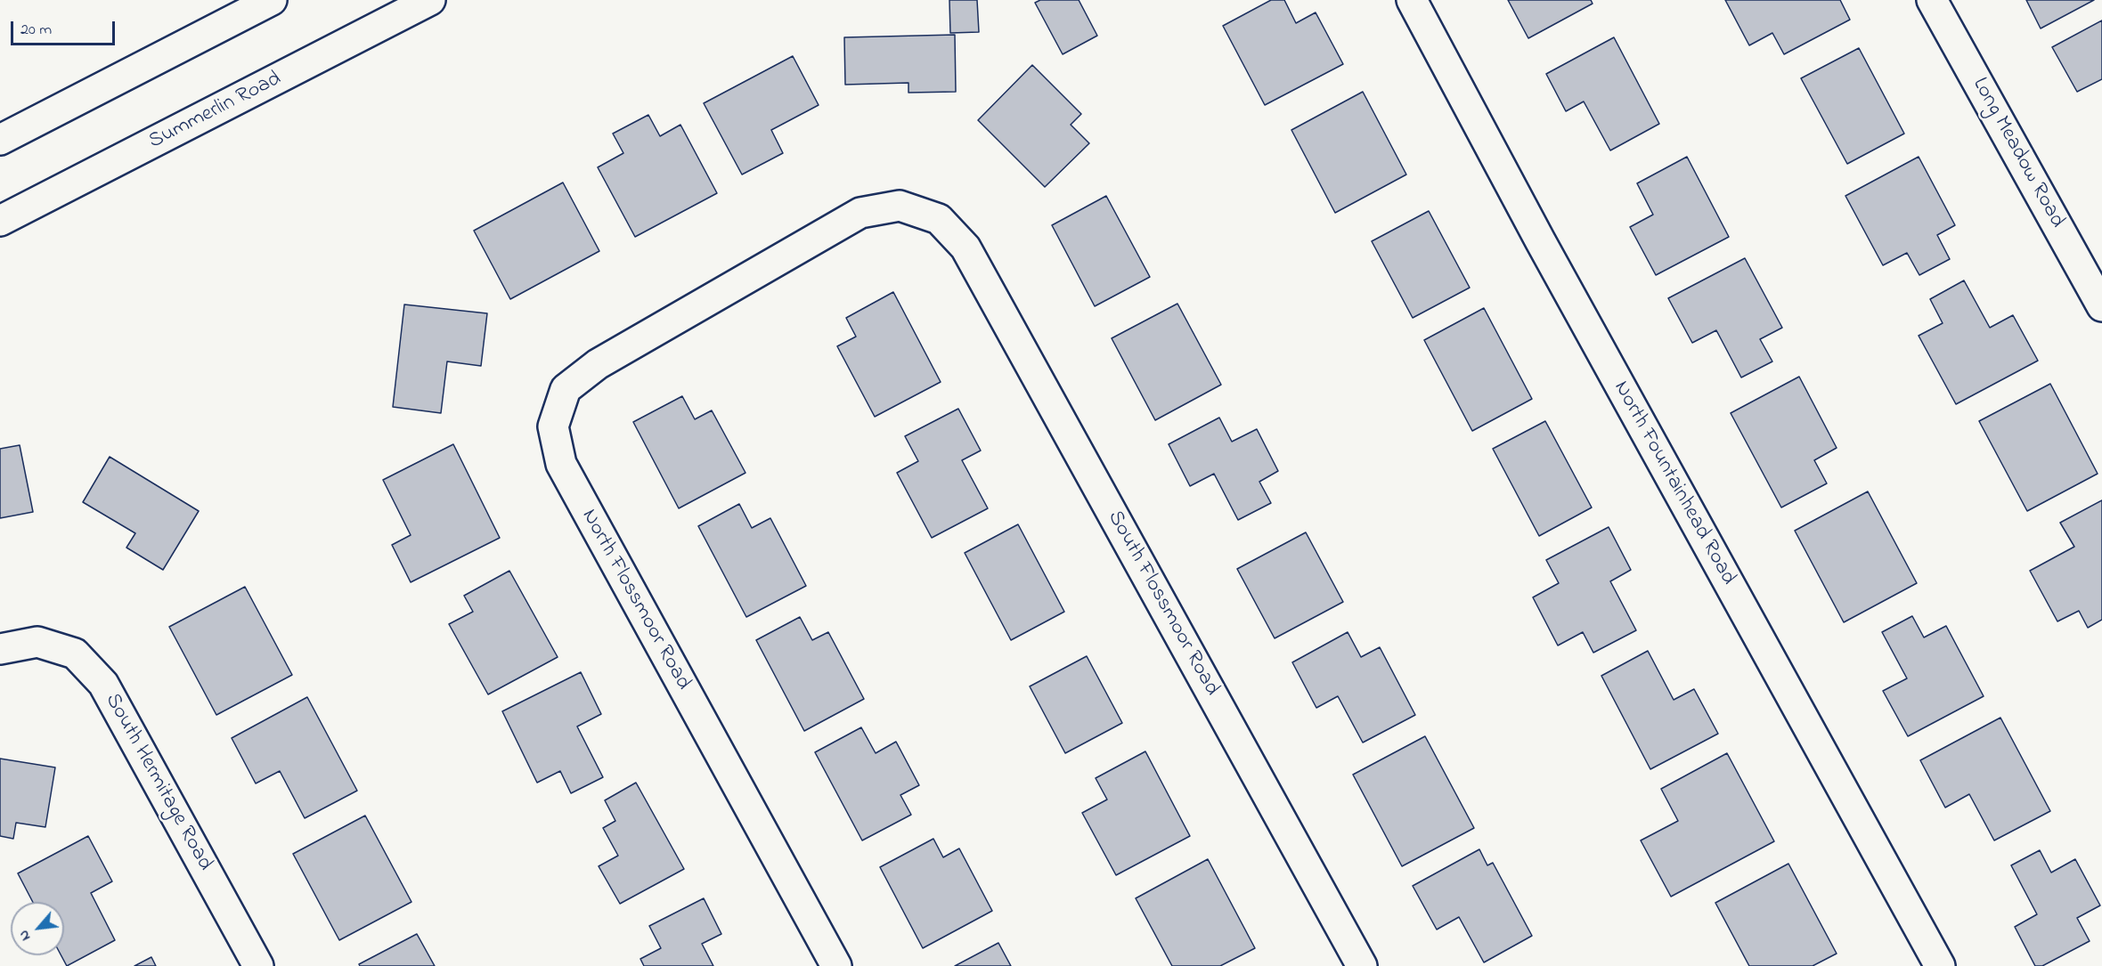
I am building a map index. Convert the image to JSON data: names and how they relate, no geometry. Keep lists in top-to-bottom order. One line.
{"streets":{"street":["Summerlin Road","Long Meadow Road","North Fountainhead Road","North Flossmoor Road","South Flossmoor Road","South Hermitage Road"]},"crossings":[["North Flossmoor Road","South Flossmoor Road"]],"scale_bar":"20 m","north":"bottom left"}
